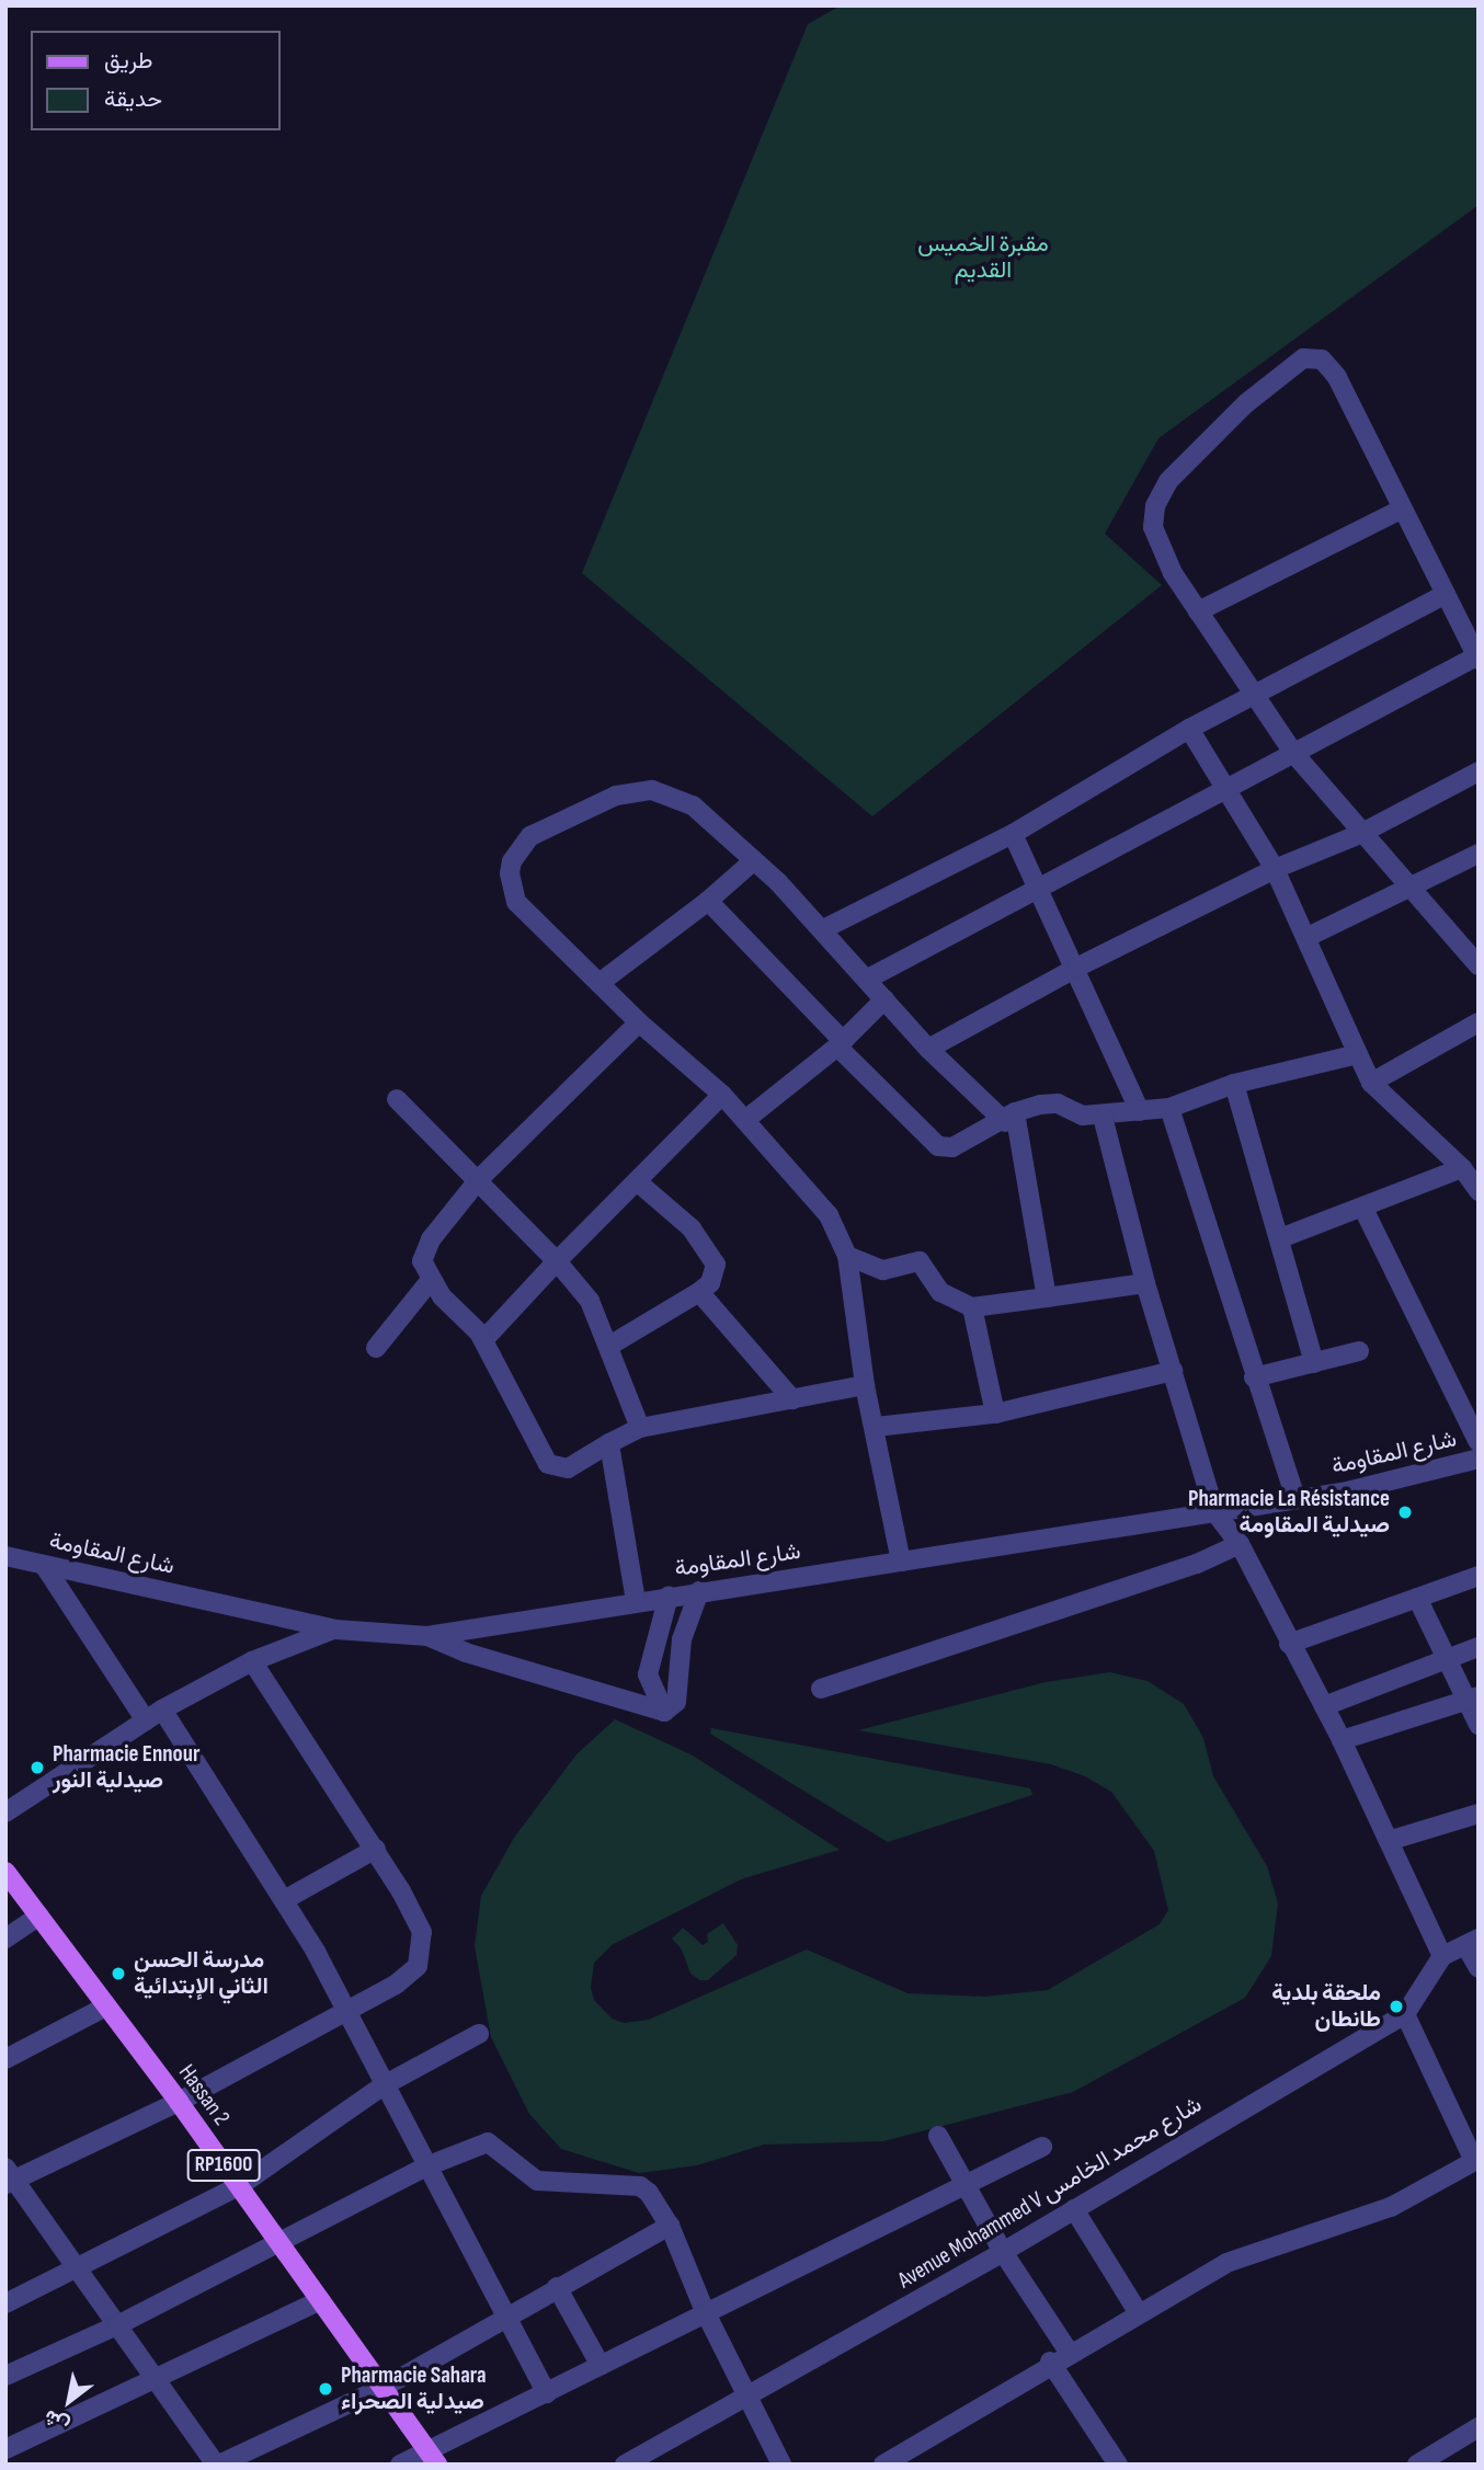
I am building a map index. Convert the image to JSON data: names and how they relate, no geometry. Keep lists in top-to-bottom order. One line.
{"streets":{"main road":["Hassan 2","RP1600"],"street":["شارع المقاومة","Avenue Mohammed V شارع محمد الخامس"]},"parks":["مقبرة الخميس القديم"],"places":["Pharmacie La Résistance صيدلية المقاومة","Pharmacie Ennour صيدلية النور","مدرسة الحسن الثاني الإبتدائية","ملحقة بلدية طانطان","Pharmacie Sahara صيدلية الصحراء"],"legend":["طريق","حديقة"],"north":"bottom left"}
